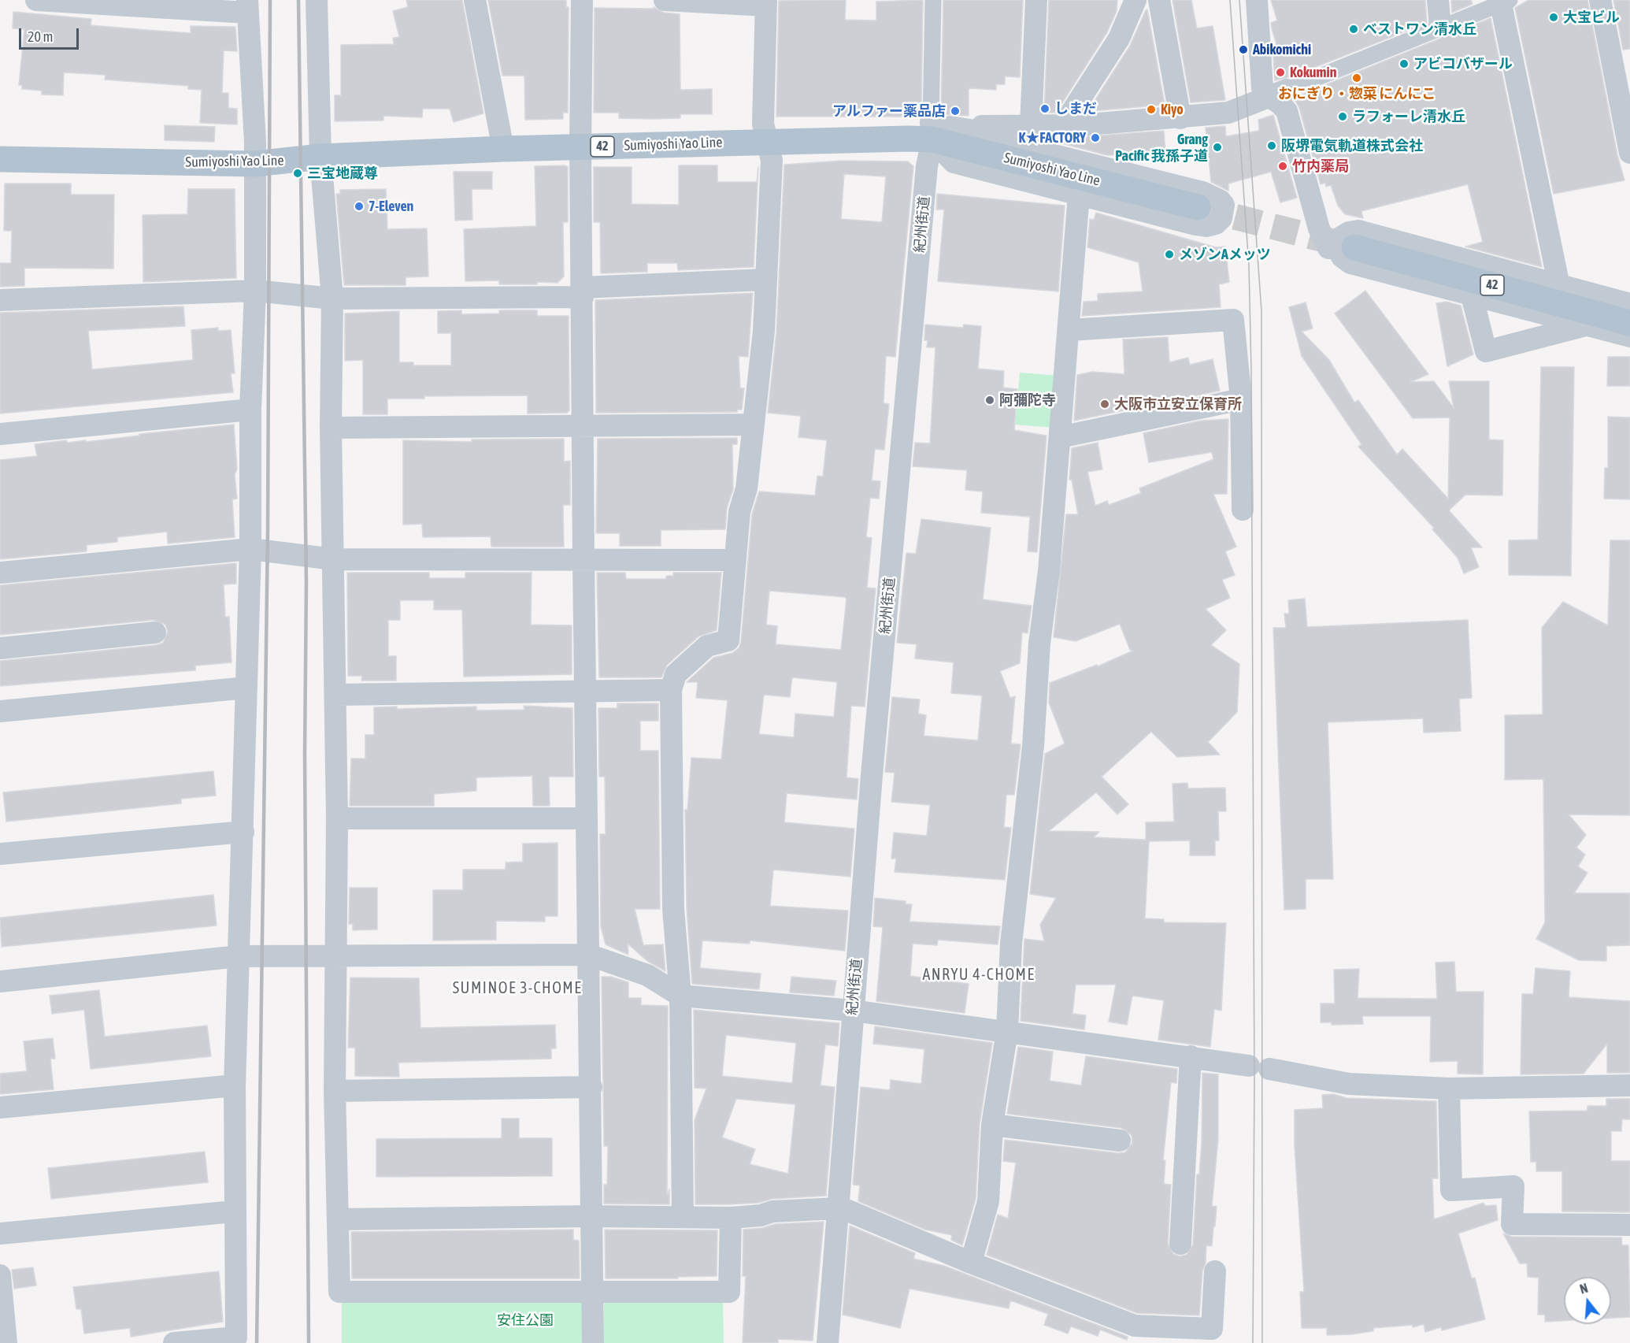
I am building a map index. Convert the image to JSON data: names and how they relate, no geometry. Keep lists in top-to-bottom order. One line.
{"streets":{"main road":["Sumiyoshi Yao Line","42"],"street":["紀州街道"]},"crossings":[["Sumiyoshi Yao Line","紀州街道"]],"districts":["ANRYU 4-CHOME","SUMINOE 3-CHOME"],"parks":["安住公園"],"places":["大宝ビル","ベストワン清水丘","Abikomichi","アビコバザール","Kokumin","おにぎり・惣菜 にんにこ","しまだ","Kiyo","アルファー薬品店","ラフォーレ清水丘","K★FACTORY","阪堺電気軌道株式会社","Grang Pacific 我孫子道","竹内薬局","三宝地蔵尊","7-Eleven","メゾンAメッツ","阿彌陀寺","大阪市立安立保育所"],"scale_bar":"20 m","north":"top"}
